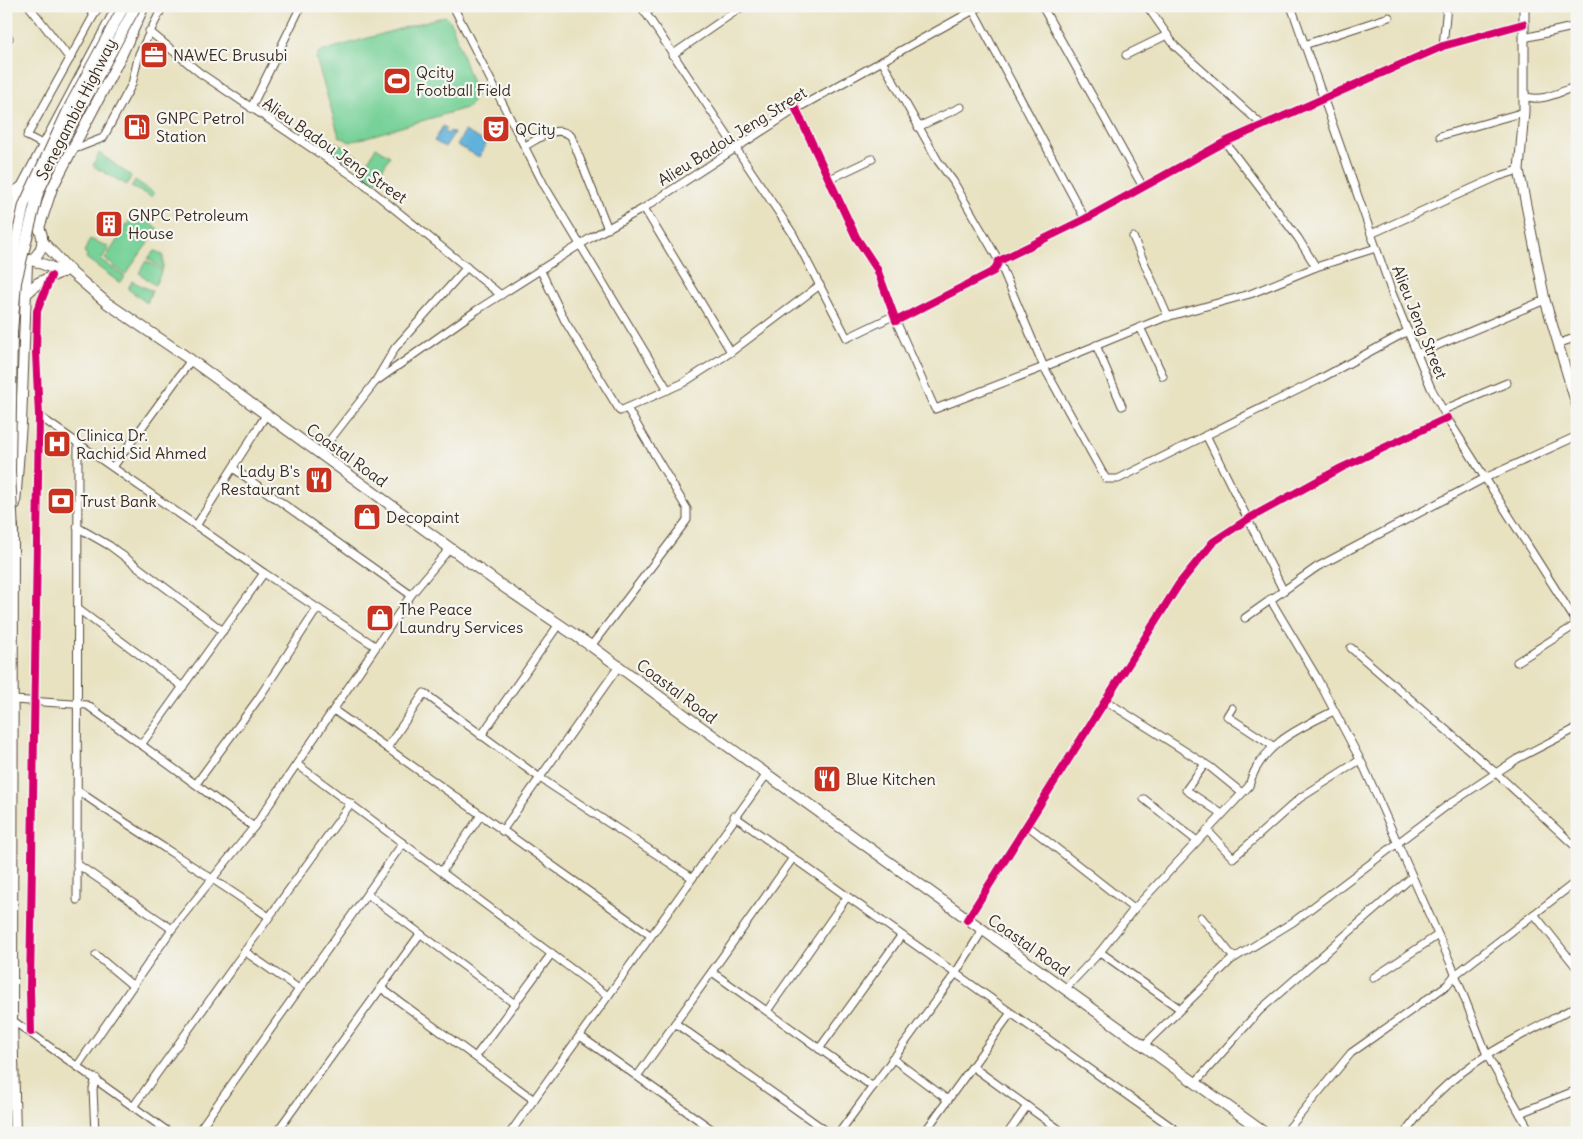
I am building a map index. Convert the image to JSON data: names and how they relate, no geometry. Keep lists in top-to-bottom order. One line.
{"streets":{"main road":["Senegambia Highway","Coastal Road"],"street":["Alieu Badou Jeng Street","Alieu Jeng Street"]},"places":{"office":["NAWEC Brusubi"],"sports":["Qcity Football Field"],"fuel station":["GNPC Petrol Station"],"theatre":["QCity"],"building":["GNPC Petroleum House"],"hospital":["Clinica Dr. Rachid Sid Ahmed"],"restaurant":["Lady B's Restaurant","Blue Kitchen"],"bank":["Trust Bank"],"shop":["Decopaint","The Peace Laundry Services"]}}
